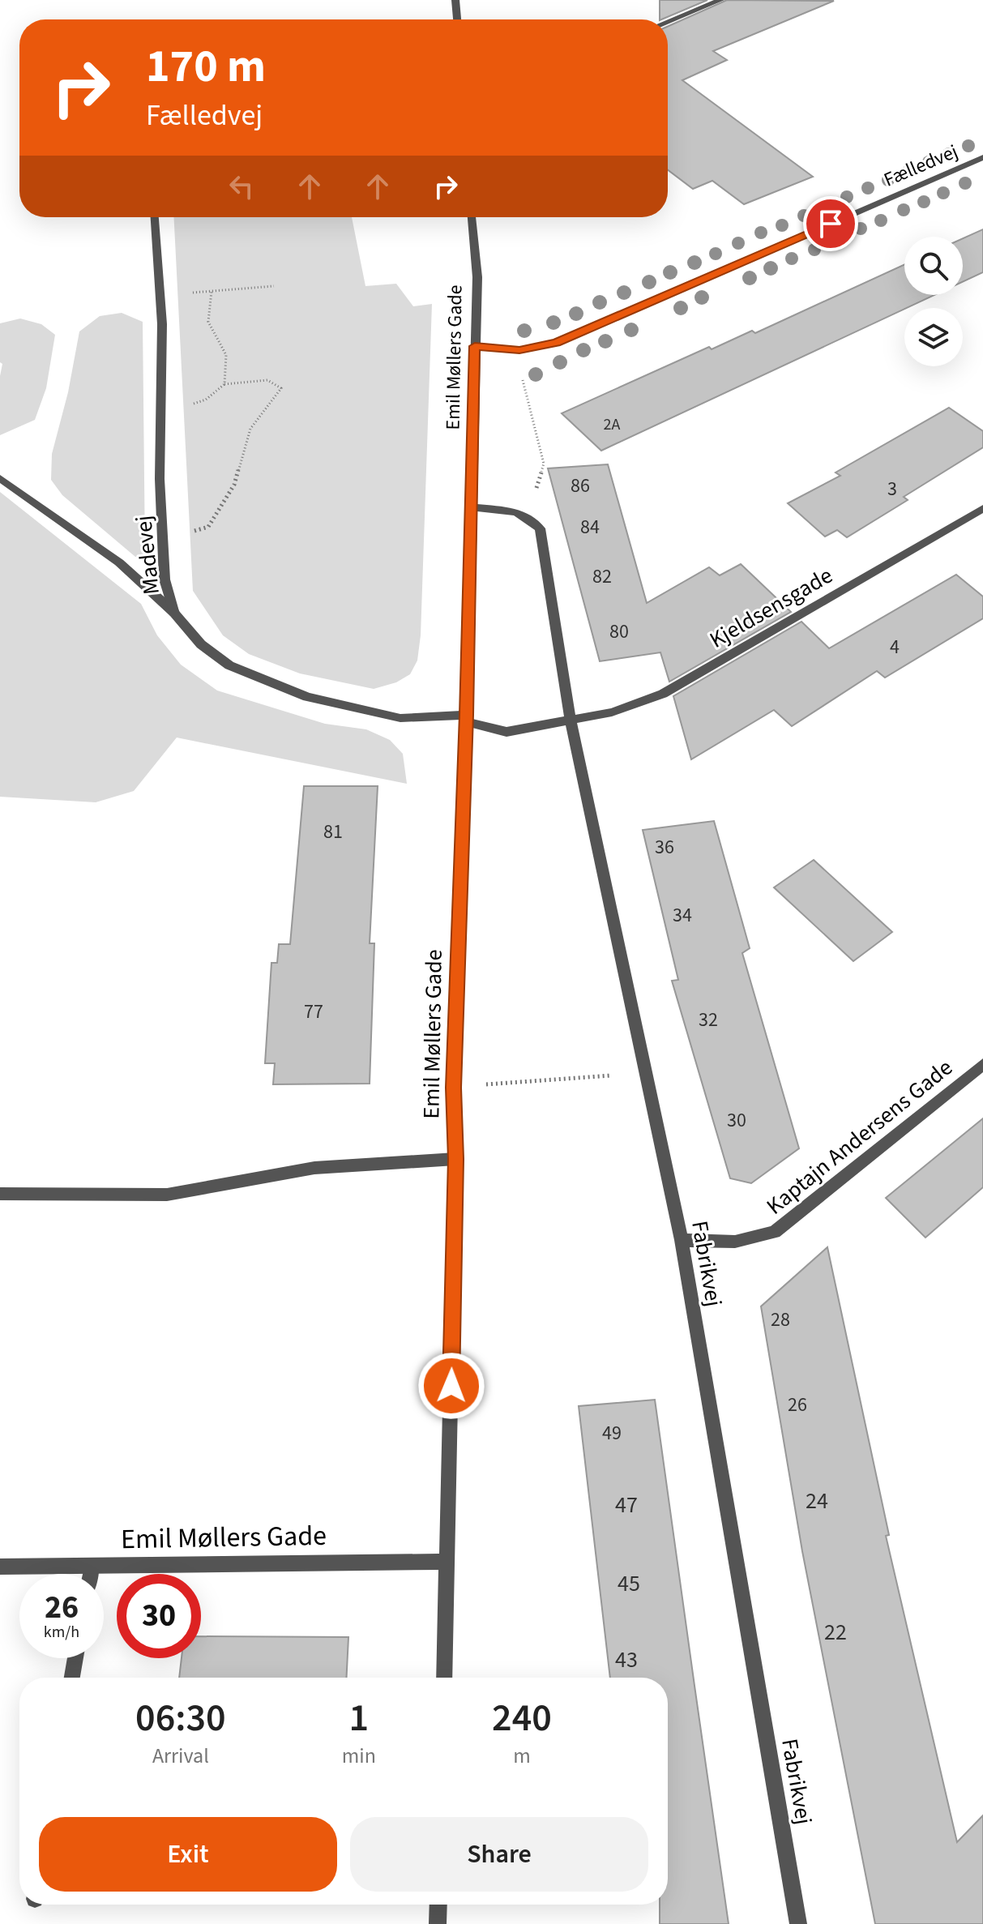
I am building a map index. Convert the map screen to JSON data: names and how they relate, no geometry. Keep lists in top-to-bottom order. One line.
{"streets":{"street":["Fælledvej","Emil Møllers Gade","Madevej","Kjeldsensgade","Kaptajn Andersens Gade","Fabrikvej"]},"crossings":[["Fælledvej","Emil Møllers Gade"],["Emil Møllers Gade","Madevej"],["Kjeldsensgade","Fabrikvej"],["Kaptajn Andersens Gade","Fabrikvej"]],"house_numbers":["2A","86","3","84","82","80","4","81","36","34","77","32","30","28","26","49","24","47","45","22","43"],"page":{"turn":["170 m","Fælledvej"],"speed":"26 km/h","limit":"30","eta":["06:30","Arrival","1","min","240","m"],"buttons":["Exit","Share"]}}
